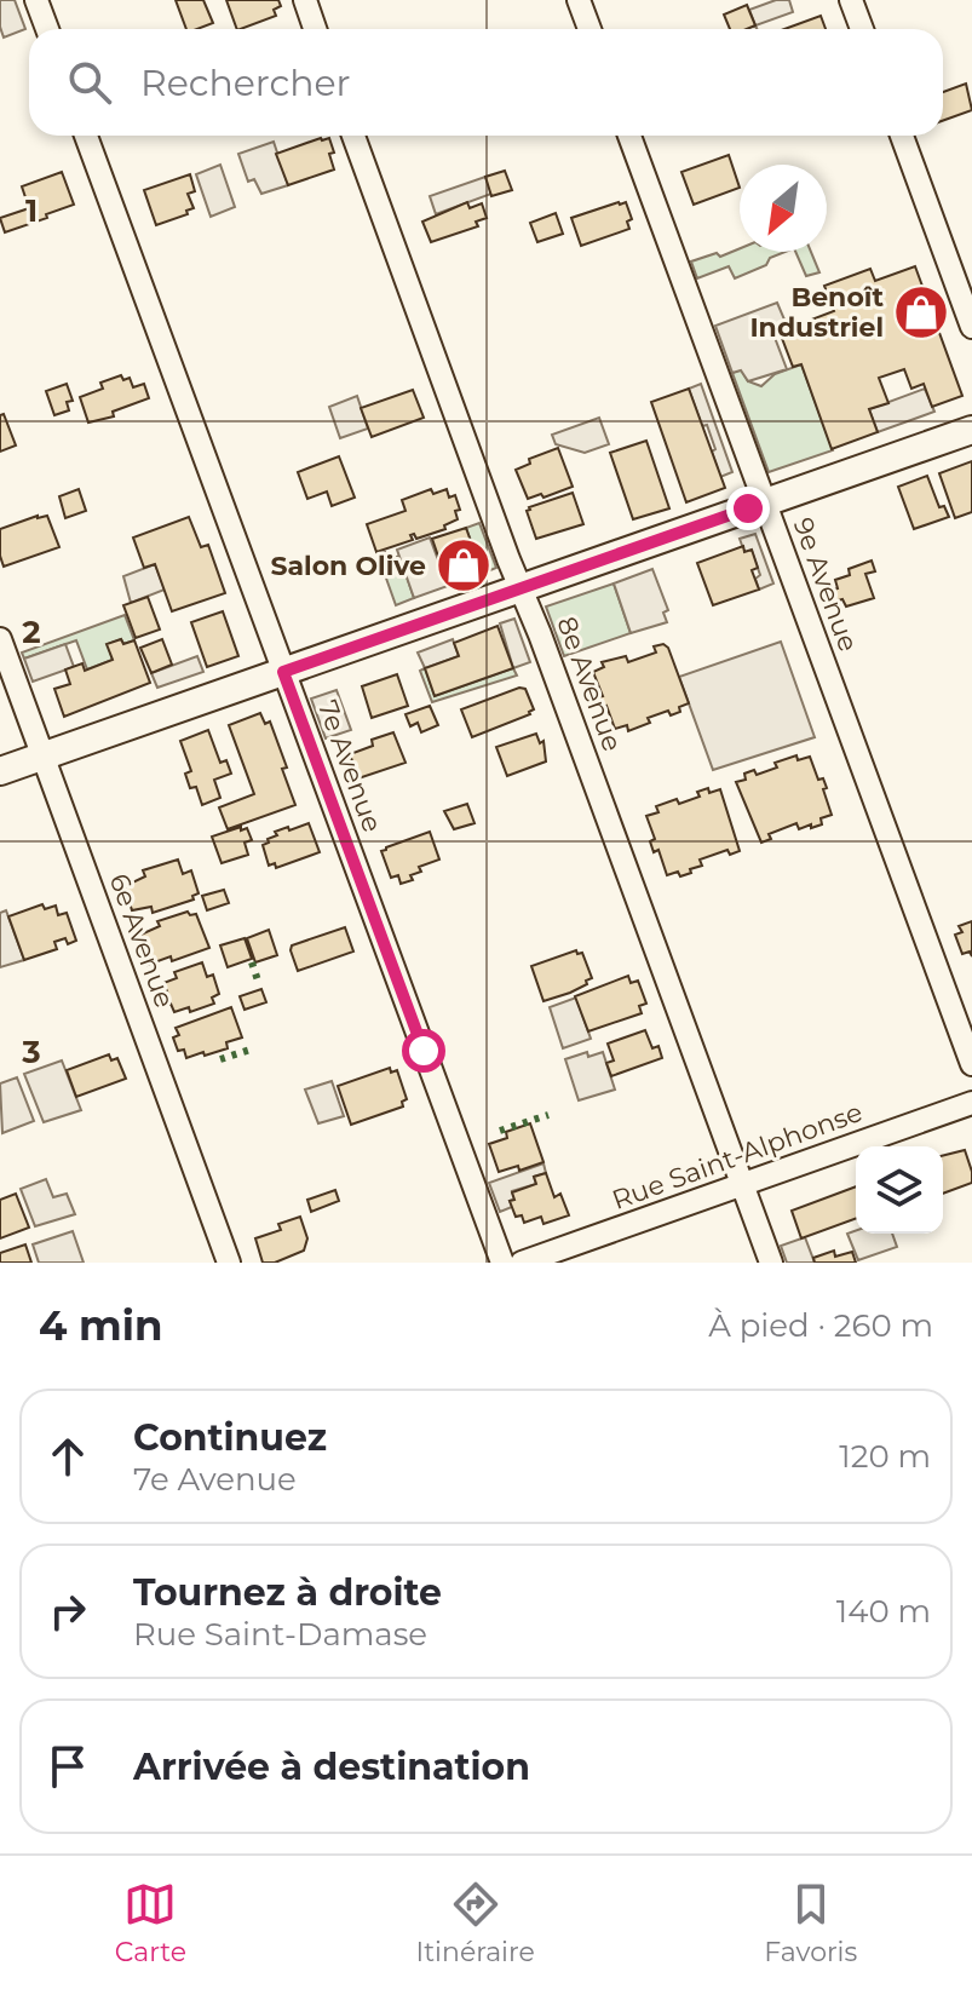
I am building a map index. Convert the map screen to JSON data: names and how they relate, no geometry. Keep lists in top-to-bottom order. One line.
{"streets":{"street":["9e Avenue","8e Avenue","7e Avenue","6e Avenue","Rue Saint-Alphonse"]},"crossings":[["8e Avenue","Rue Saint-Alphonse"]],"places":{"shop":["Benoît Industriel","Salon Olive"]},"north":"bottom left","page":{"search":"Rechercher","heading":["4 min","À pied · 260 m"],"list":[["Continuez","7e Avenue","120 m"],["Tournez à droite","Rue Saint-Damase","140 m"],"Arrivée à destination"],"nav":["Carte","Itinéraire","Favoris"]},"grid":{"rows":["1","2","3"]}}
